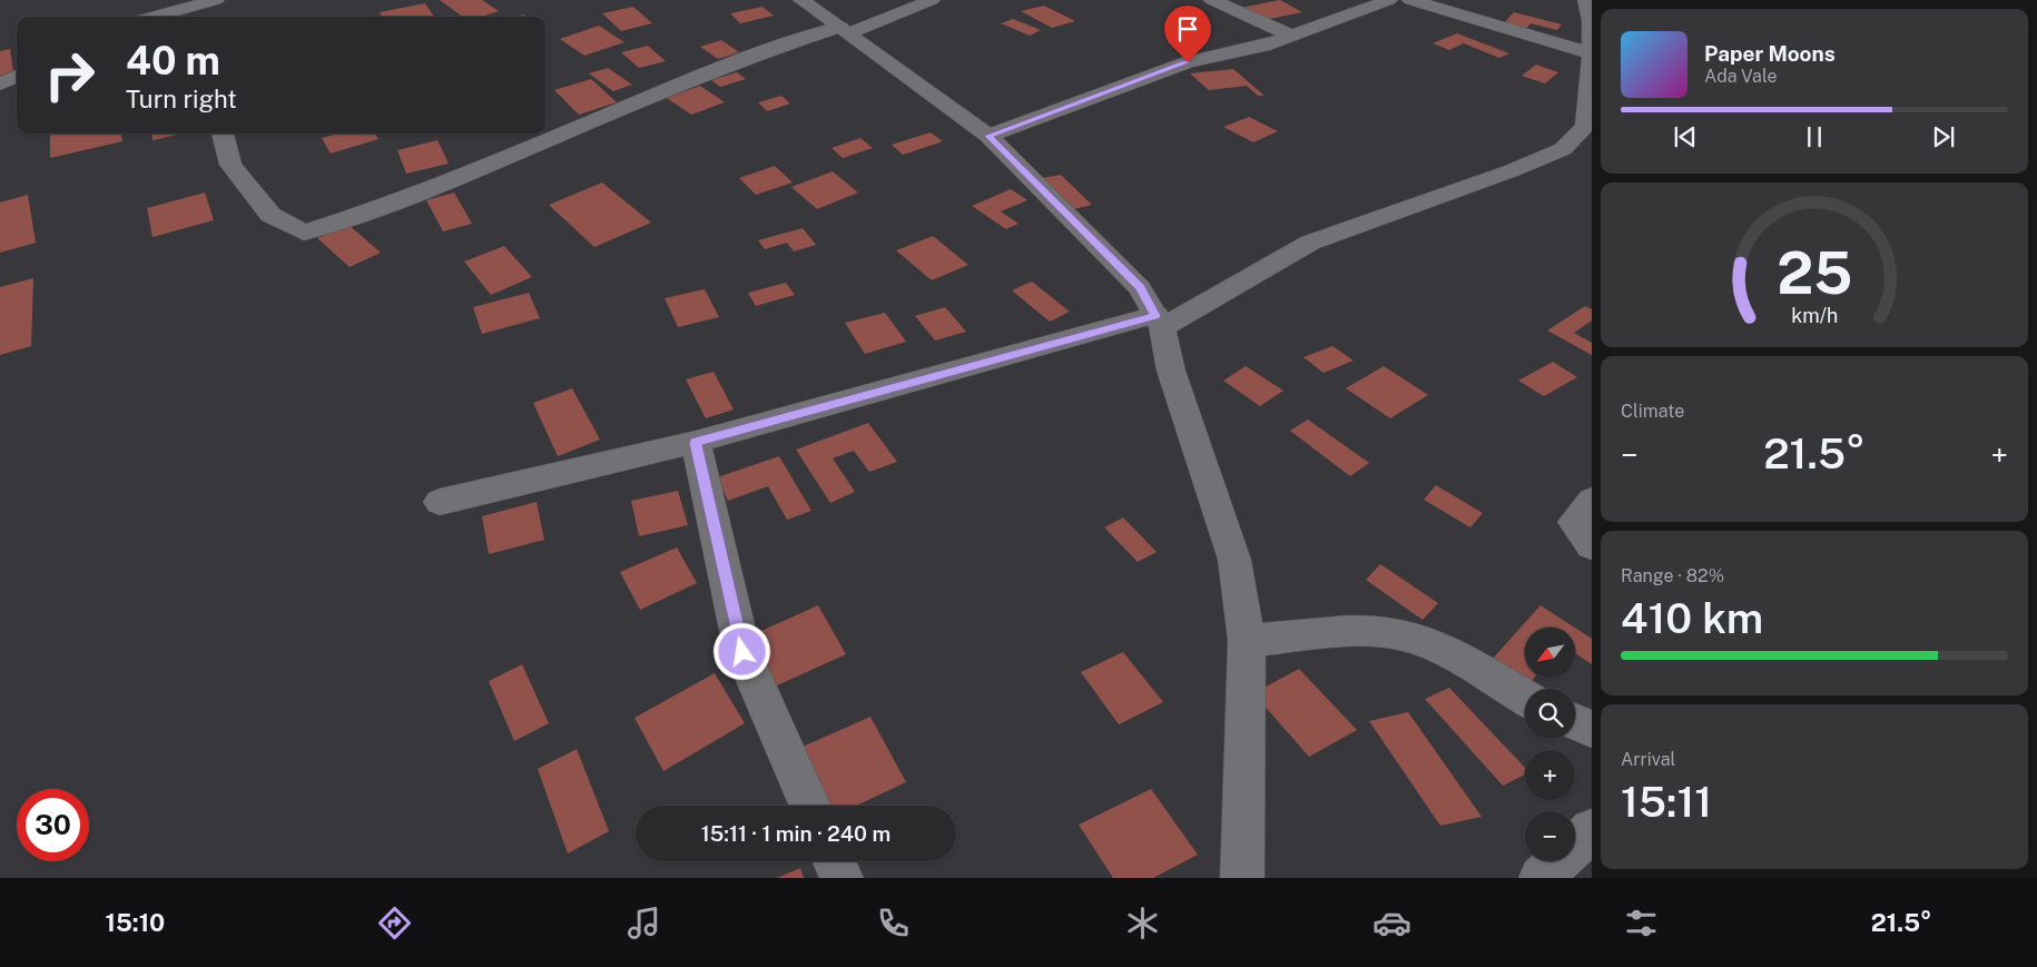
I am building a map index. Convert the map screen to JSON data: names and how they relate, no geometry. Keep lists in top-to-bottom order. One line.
{"north":"bottom left","page":{"turn":["40 m","Turn right"],"song":["Paper Moons","Ada Vale"],"tile":["Climate",["Range · 82%","410 km"],["Arrival","15:11"]],"heat":["−","21.5°","+"],"map_buttons":["+","−"],"limit":"30","trip":"15:11 · 1 min · 240 m","tabs":["15:10","21.5°"],"gauge":["25","km/h"]}}
